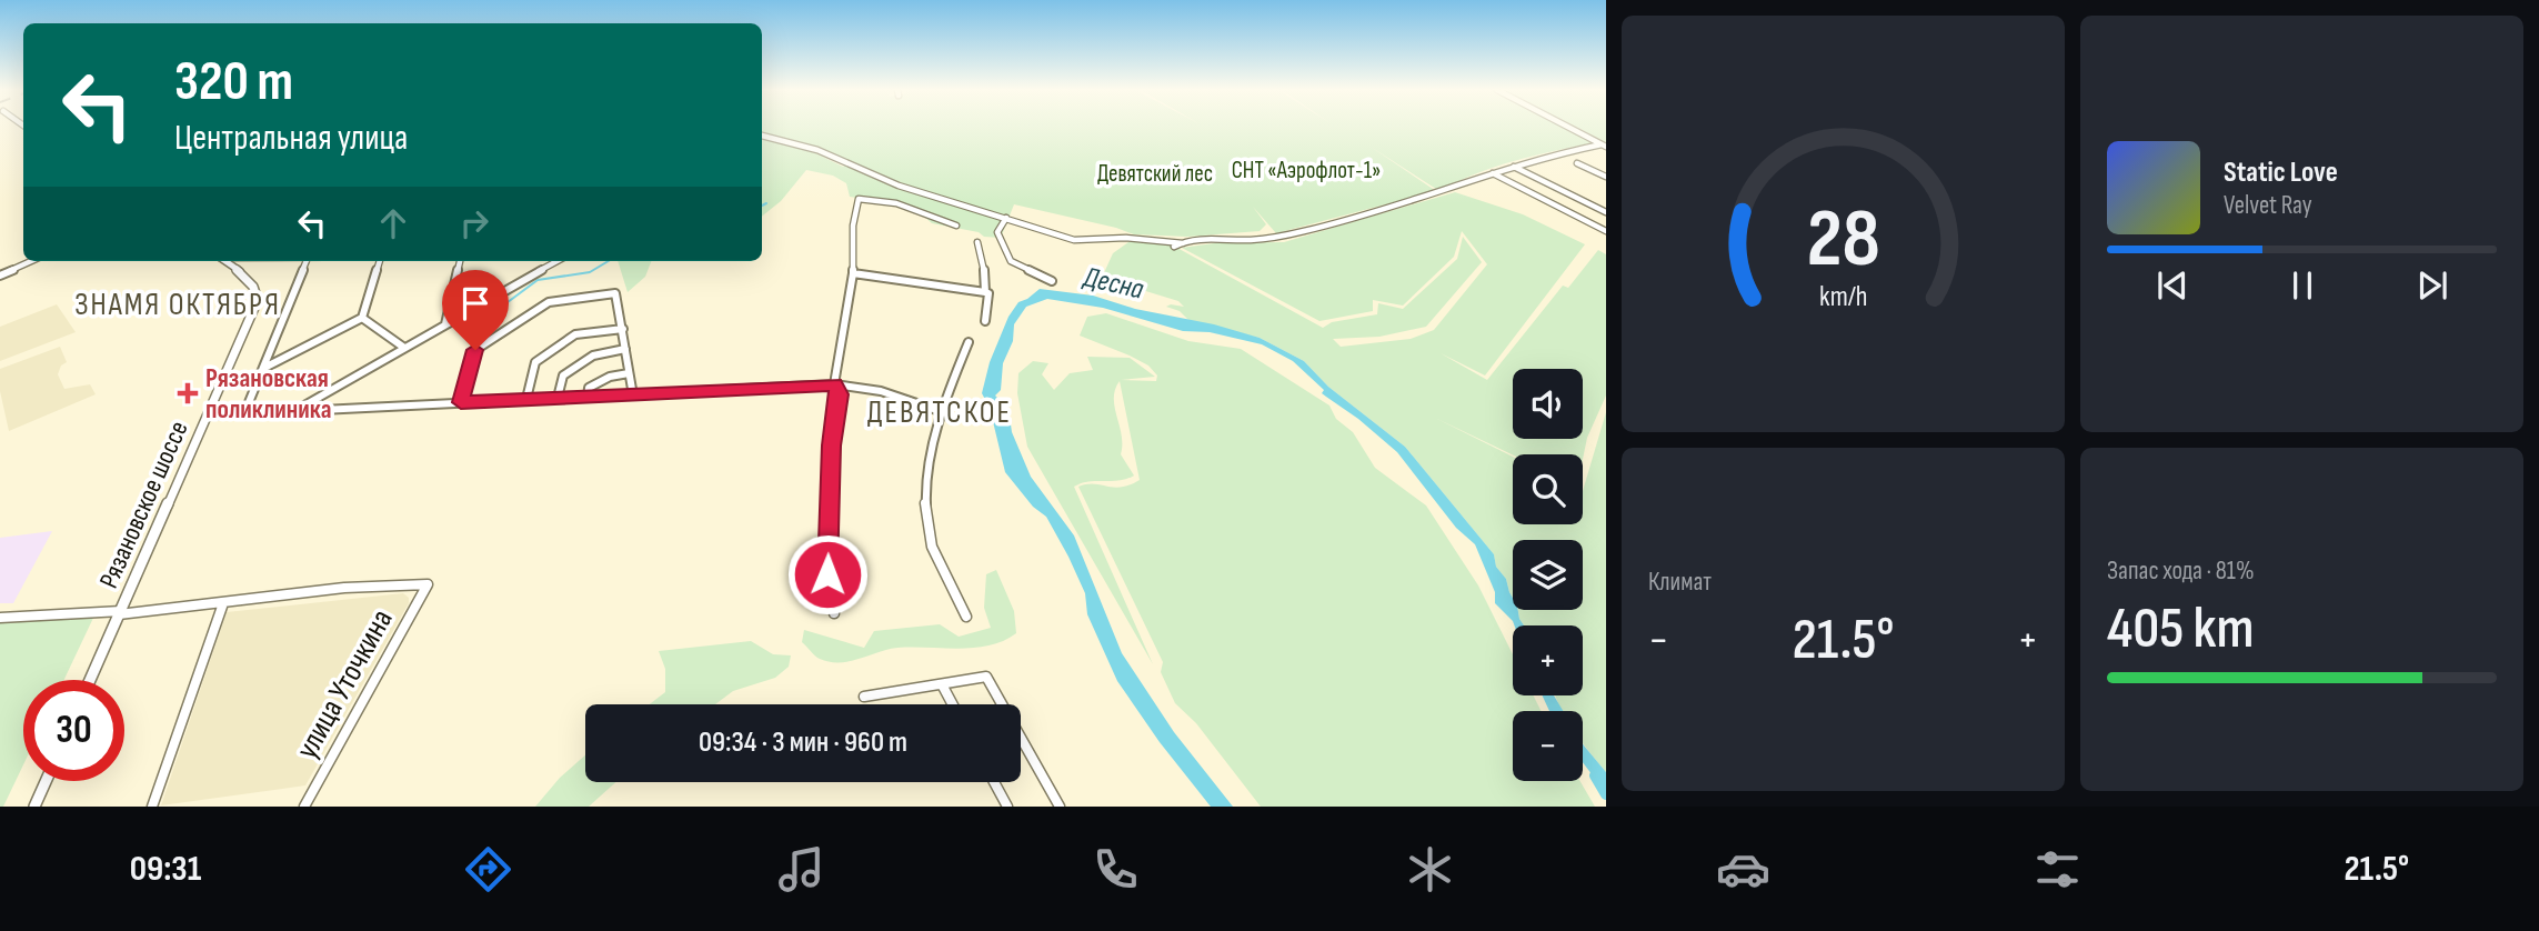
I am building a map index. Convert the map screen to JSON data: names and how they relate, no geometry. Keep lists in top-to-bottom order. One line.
{"streets":{"main road":["Рязановское шоссе"],"street":["улица Уточкина"]},"districts":["ЗНАМЯ ОКТЯБРЯ","ДЕВЯТСКОЕ"],"water":["Десна"],"parks":["СНТ «Аэрофлот-1»","Девятский лес"],"places":{"health":["Рязановская поликлиника"]},"page":{"turn":["320 m","Центральная улица"],"song":["Static Love","Velvet Ray"],"map_buttons":["+","−"],"tile":["Климат",["Запас хода · 81%","405 km"]],"heat":["−","21.5°","+"],"limit":"30","trip":"09:34 · 3 мин · 960 m","tabs":["09:31","21.5°"],"gauge":["28","km/h"]}}
